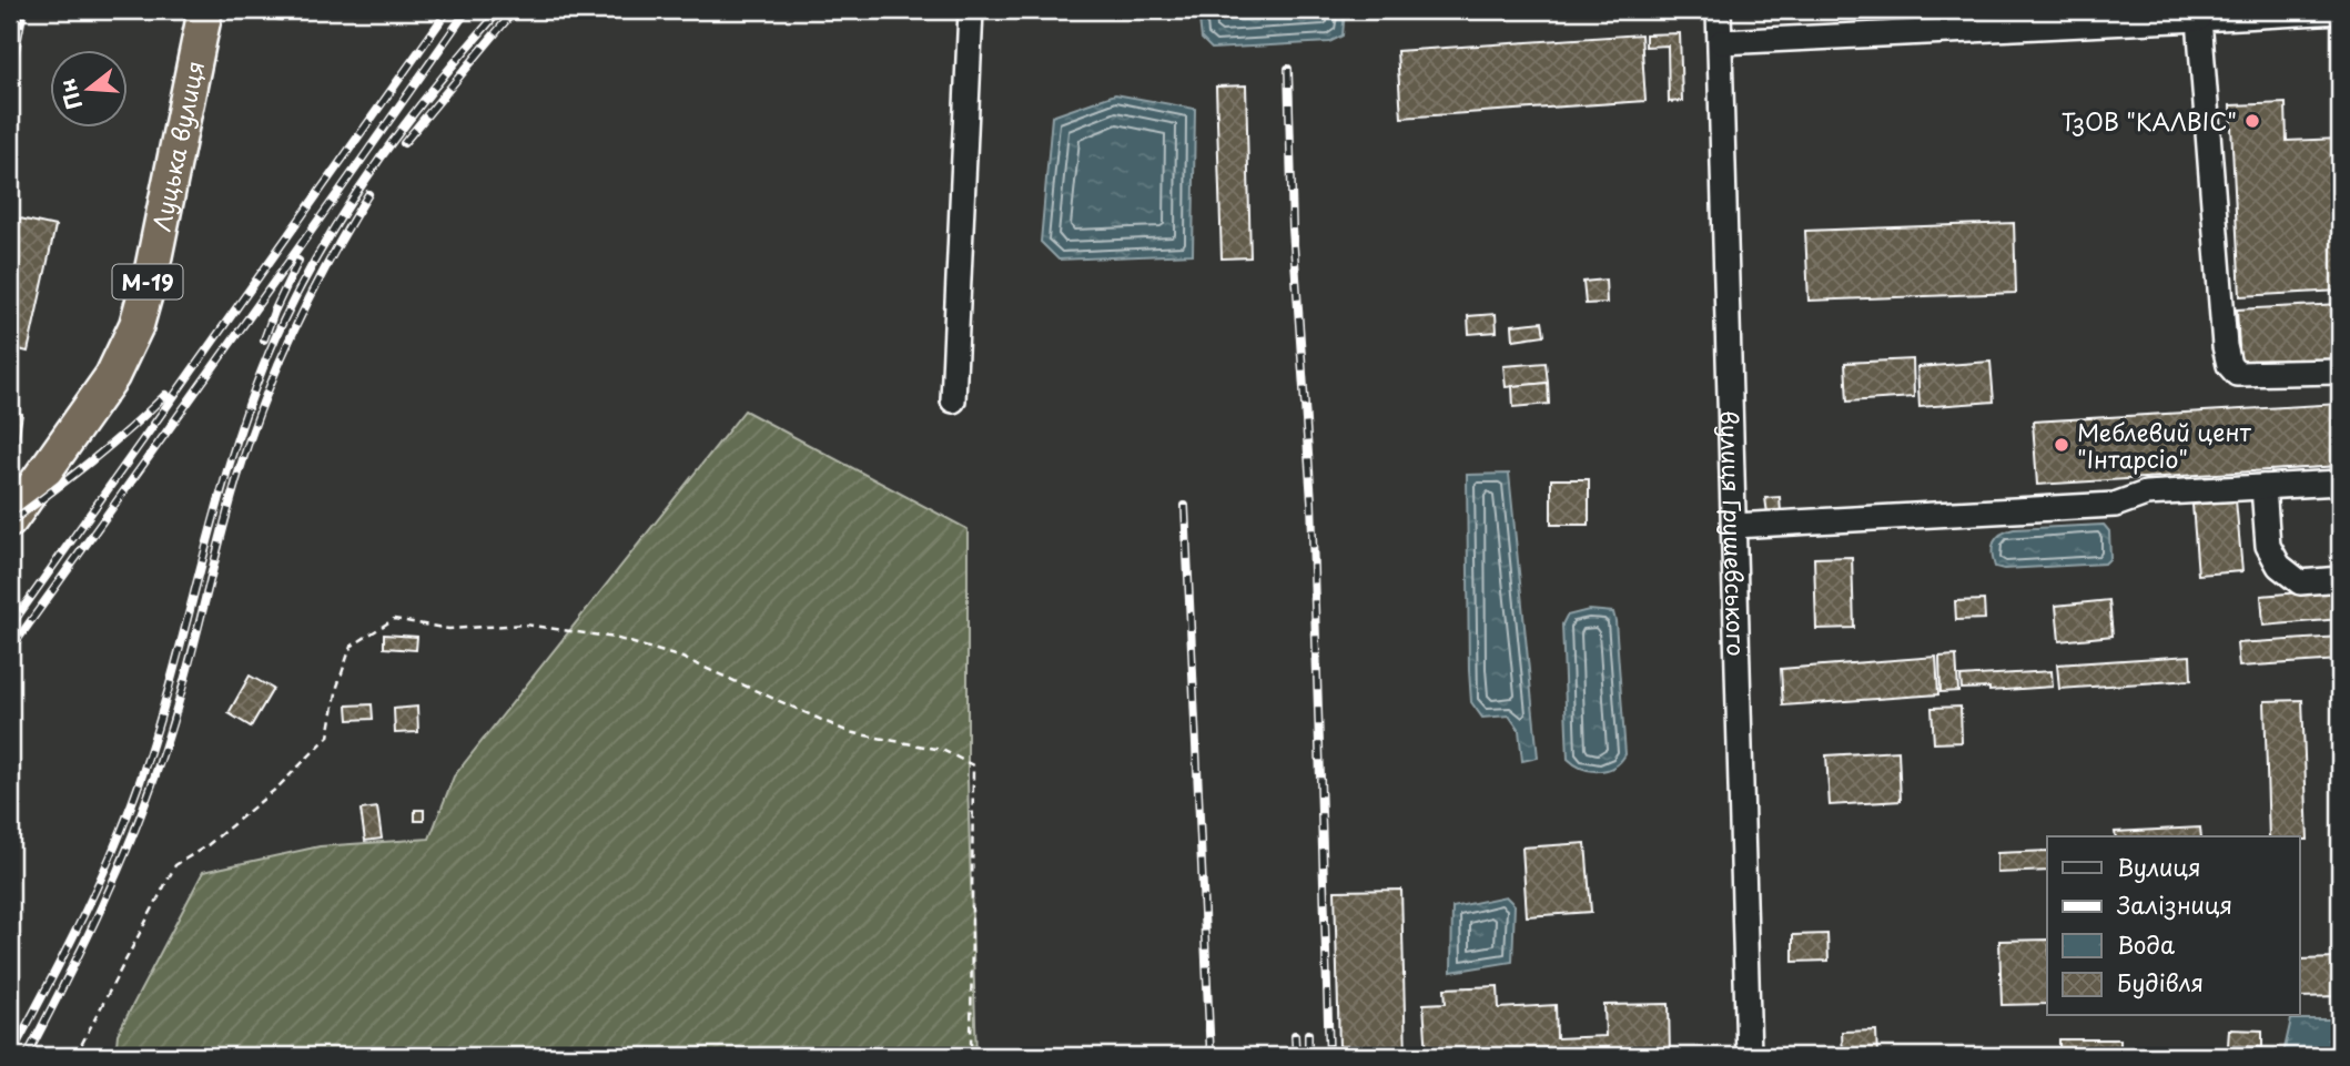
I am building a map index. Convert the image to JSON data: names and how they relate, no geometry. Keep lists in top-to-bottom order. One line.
{"streets":{"highway":["Луцька вулиця","М-19"],"street":["вулиця Грушевського"]},"places":["ТзОВ \"КАЛВІС\"","Меблевий цент \"Інтарсіо\""],"legend":["Вулиця","Залізниця","Вода","Будівля"],"north":"left"}
